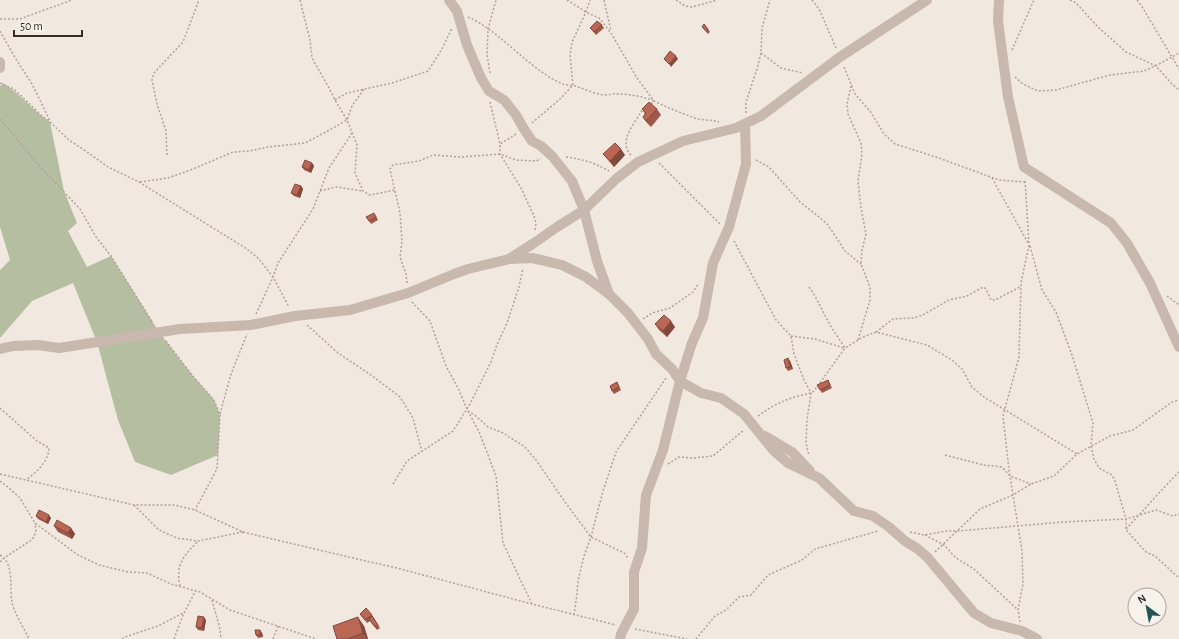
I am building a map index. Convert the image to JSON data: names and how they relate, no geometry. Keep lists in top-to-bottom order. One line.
{"scale_bar":"50 m","north":"top left"}
